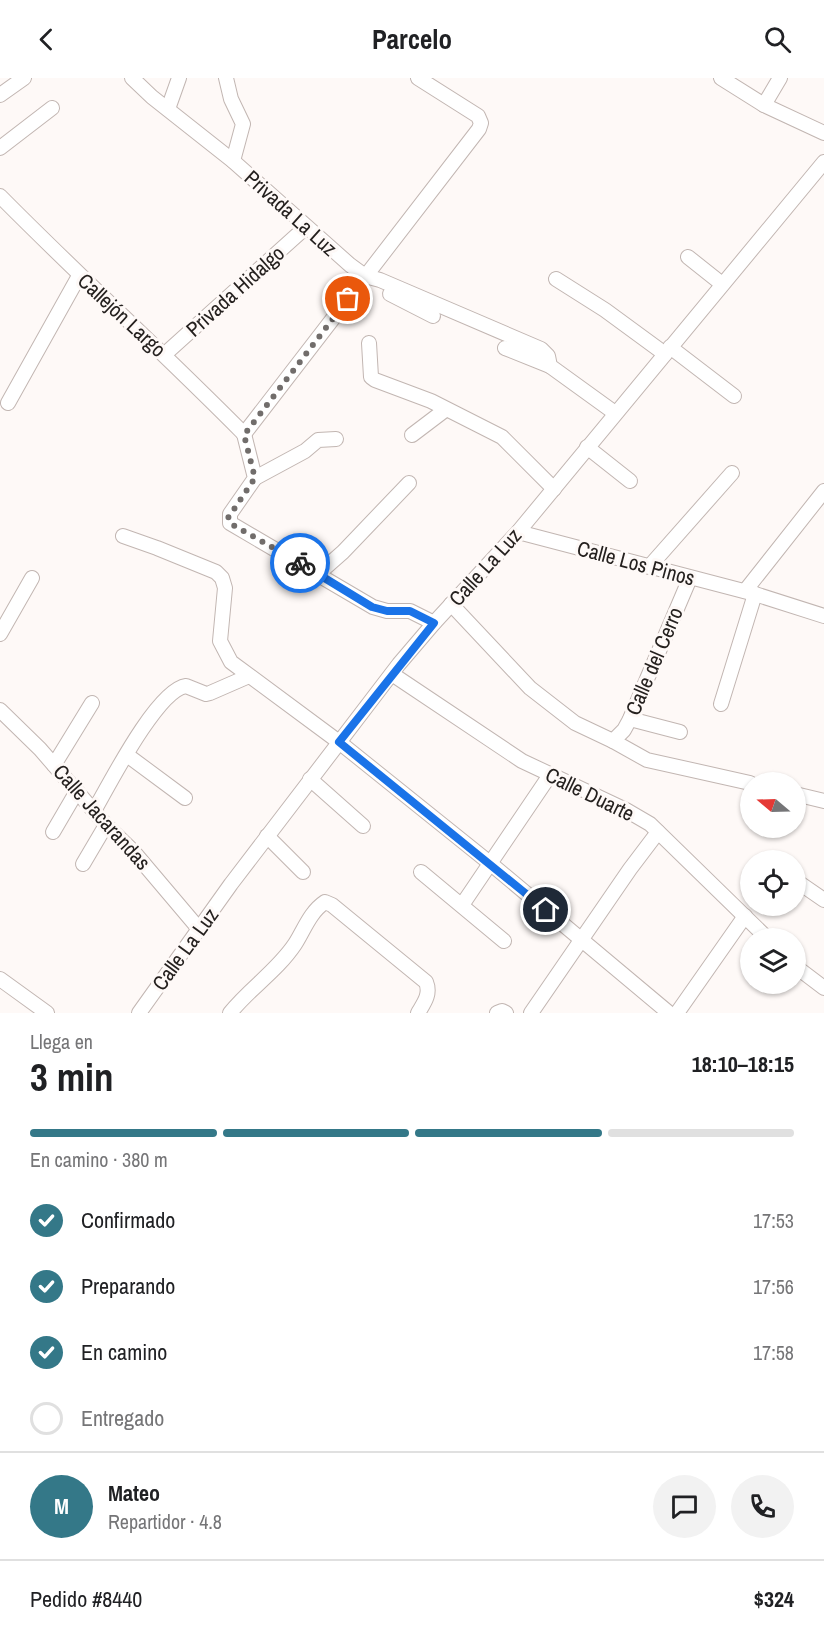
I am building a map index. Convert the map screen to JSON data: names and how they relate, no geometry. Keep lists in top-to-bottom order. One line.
{"streets":{"street":["Privada La Luz","Privada Hidalgo","Callejón Largo","Calle Los Pinos","Calle La Luz","Calle del Cerro","Calle Duarte","Calle Jacarandas"]},"crossings":[["Privada La Luz","Privada Hidalgo"],["Privada La Luz","Calle La Luz"],["Privada Hidalgo","Callejón Largo"],["Calle Los Pinos","Calle La Luz"],["Calle Los Pinos","Calle del Cerro"],["Calle La Luz","Calle Duarte"],["Calle La Luz","Calle Jacarandas"]],"north":"left","page":{"header":"Parcelo","heading":["3 min","Llega en","18:10–18:15"],"panel":["Mateo","Repartidor · 4.8","Pedido #8440","$324"],"bar":"En camino · 380 m","list":[["Confirmado","17:53"],["Preparando","17:56"],["En camino","17:58"],"Entregado"],"round":"M"}}
